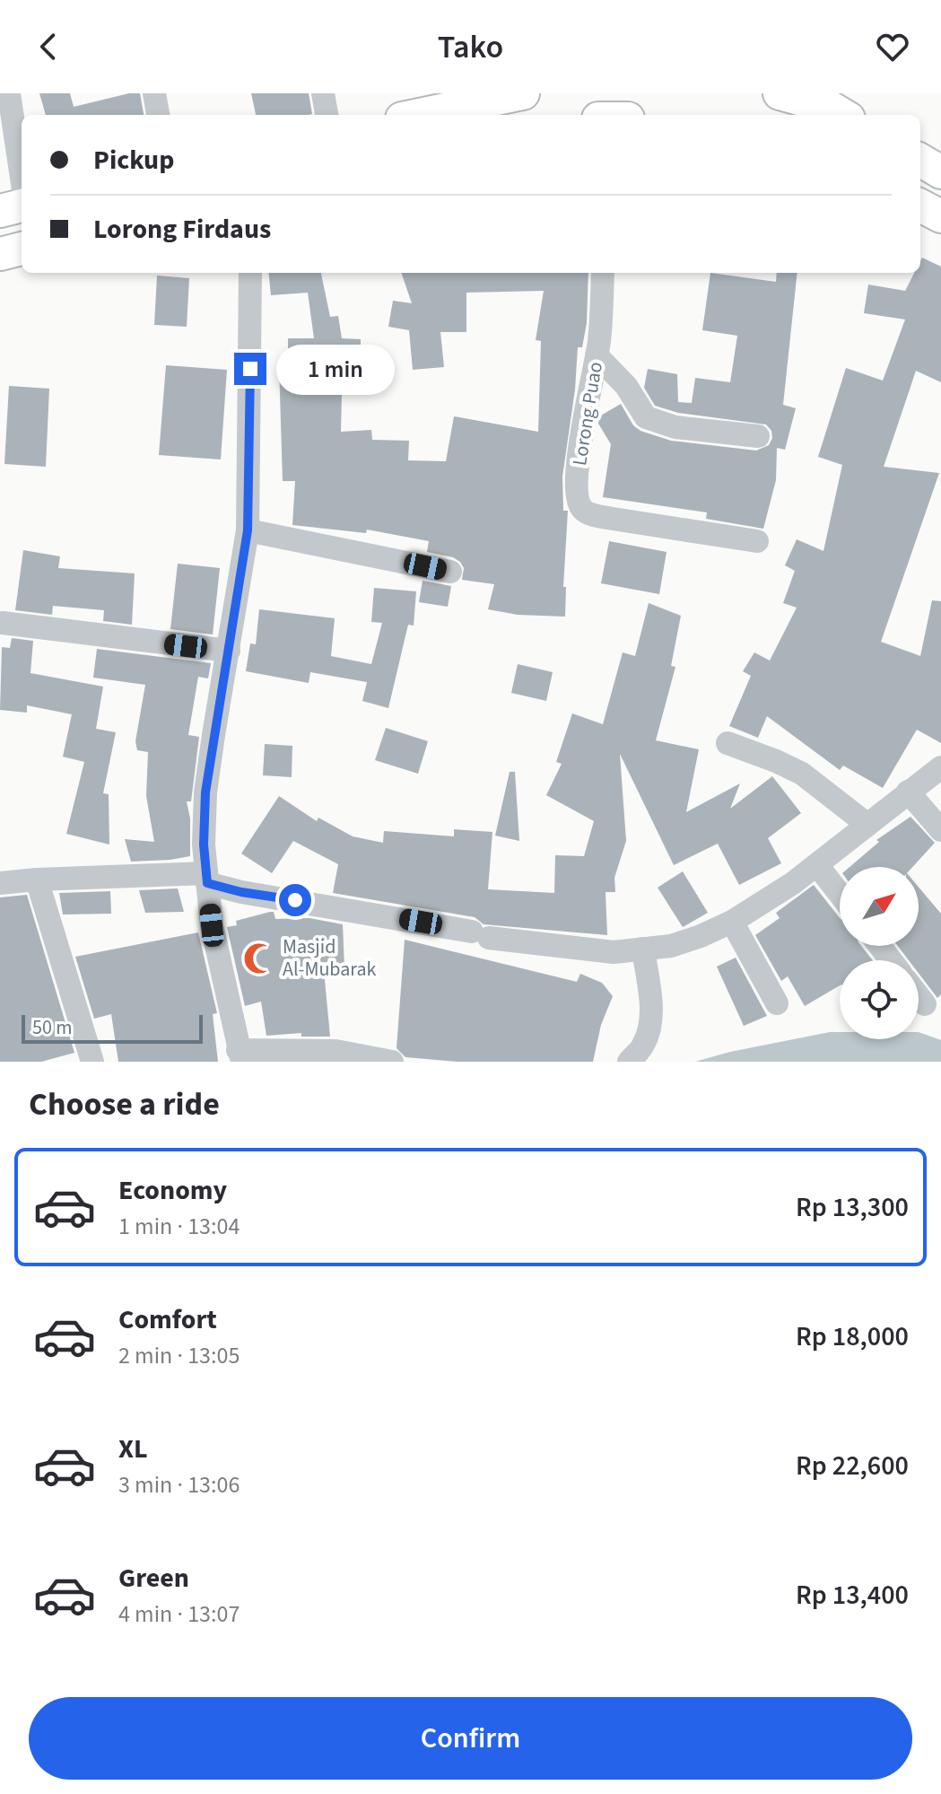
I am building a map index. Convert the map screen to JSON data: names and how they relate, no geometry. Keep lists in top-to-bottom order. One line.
{"streets":{"street":["Lorong Puao"]},"places":{"mosque":["Masjid Al-Mubarak"]},"scale_bar":"50 m","north":"top right","page":{"header":"Tako","banner":["Pickup","Lorong Firdaus"],"bubble":"1 min","scale":"50 m","heading":"Choose a ride","list":[{"name":"Economy","note":"1 min · 13:04","value":"Rp 13,300"},{"name":"Comfort","note":"2 min · 13:05","value":"Rp 18,000"},{"name":"XL","note":"3 min · 13:06","value":"Rp 22,600"},{"name":"Green","note":"4 min · 13:07","value":"Rp 13,400"}],"buttons":"Confirm"}}
